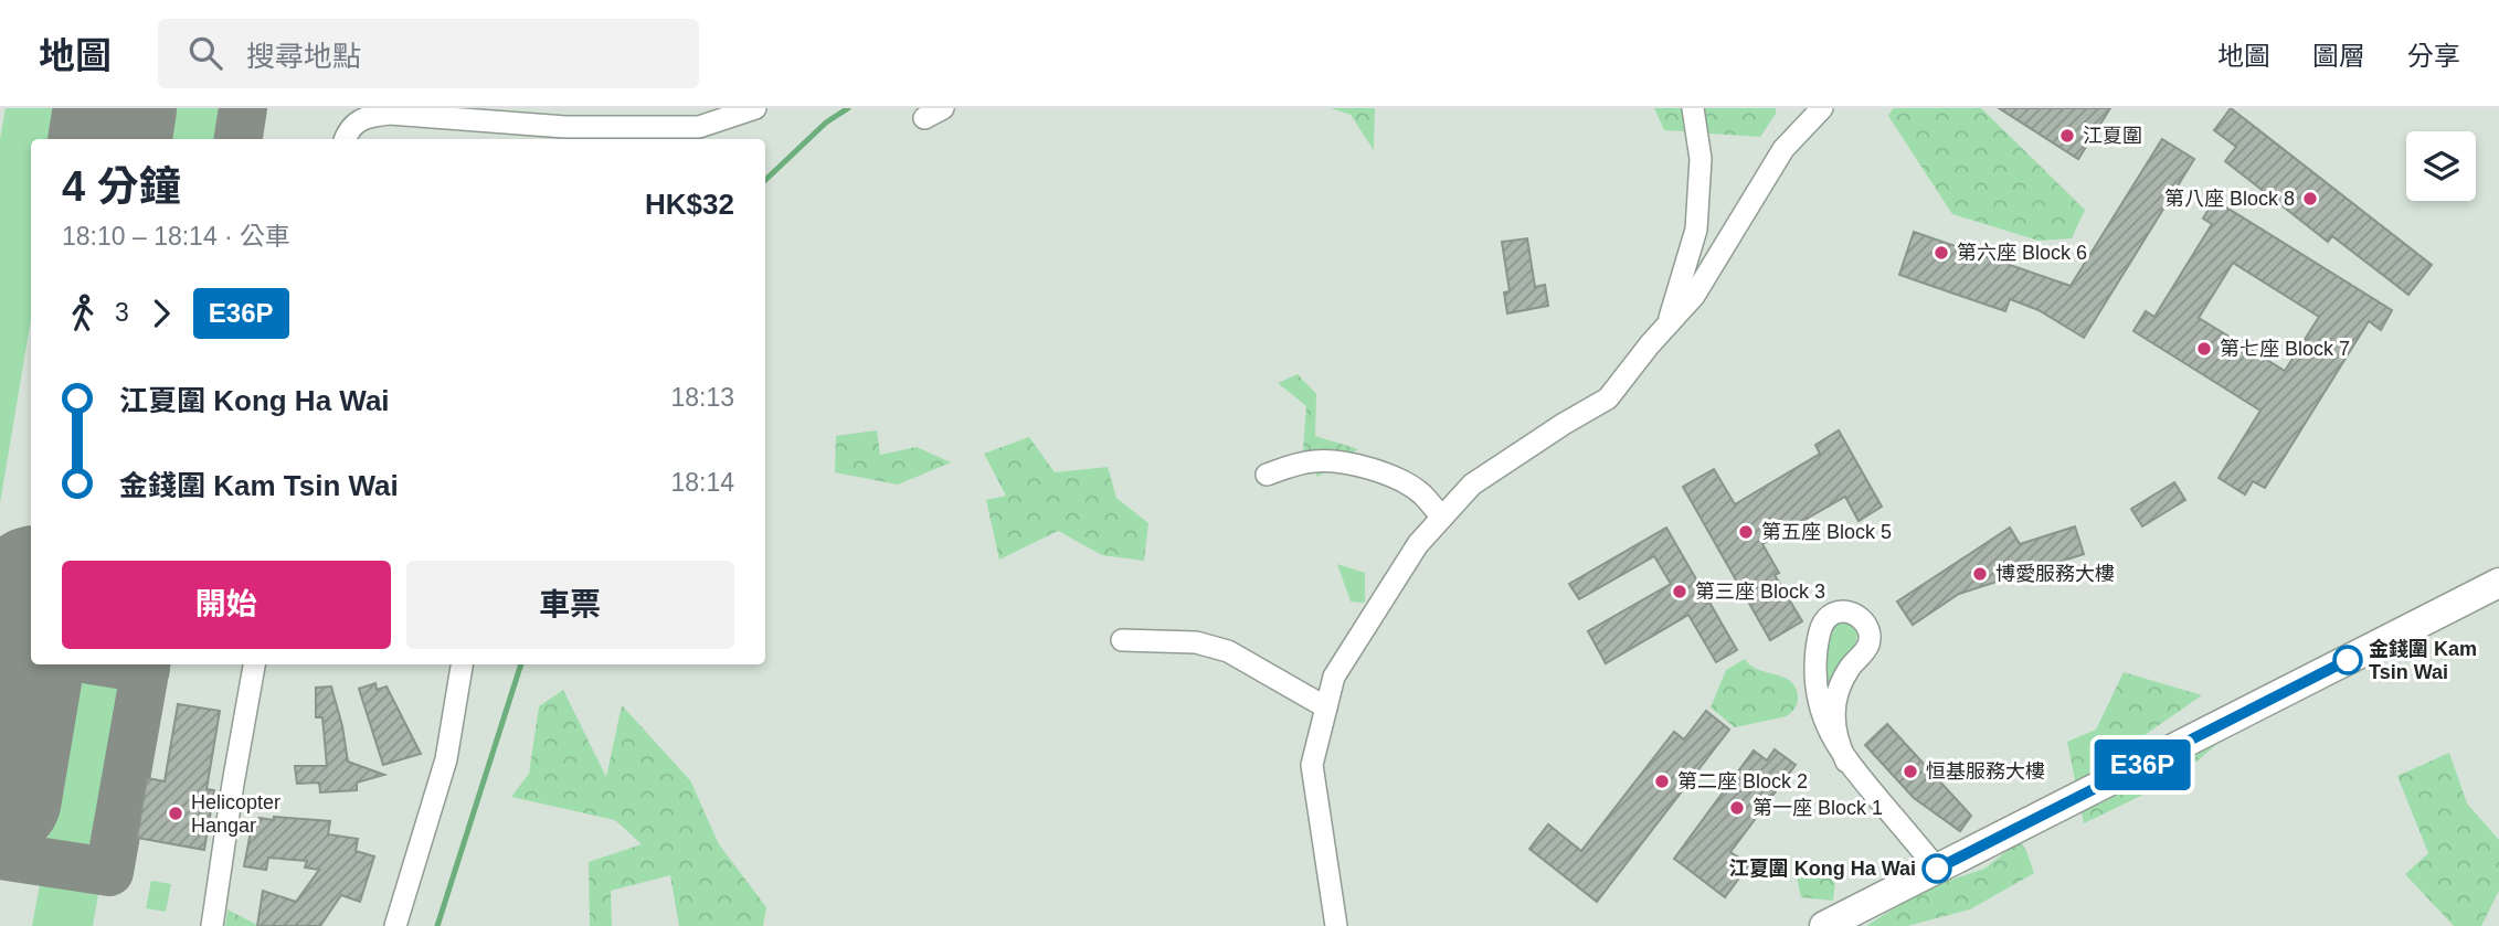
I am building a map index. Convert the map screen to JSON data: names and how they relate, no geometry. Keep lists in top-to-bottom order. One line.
{"places":["江夏圍","第八座 Block 8","第六座 Block 6","第七座 Block 7","第五座 Block 5","博愛服務大樓","第三座 Block 3","金錢圍 Kam Tsin Wai","恒基服務大樓","第二座 Block 2","第一座 Block 1","Helicopter Hangar","江夏圍 Kong Ha Wai"],"lines":["bus line E36P"],"page":{"header":"地圖","search":"搜尋地點","nav":["地圖","圖層","分享"],"on_map":"E36P","heading":["4 分鐘","18:10 – 18:14 · 公車","HK$32"],"legs":["3","E36P"],"list":[{"name":"江夏圍 Kong Ha Wai","value":"18:13"},{"name":"金錢圍 Kam Tsin Wai","value":"18:14"}],"buttons":["開始","車票"]}}
